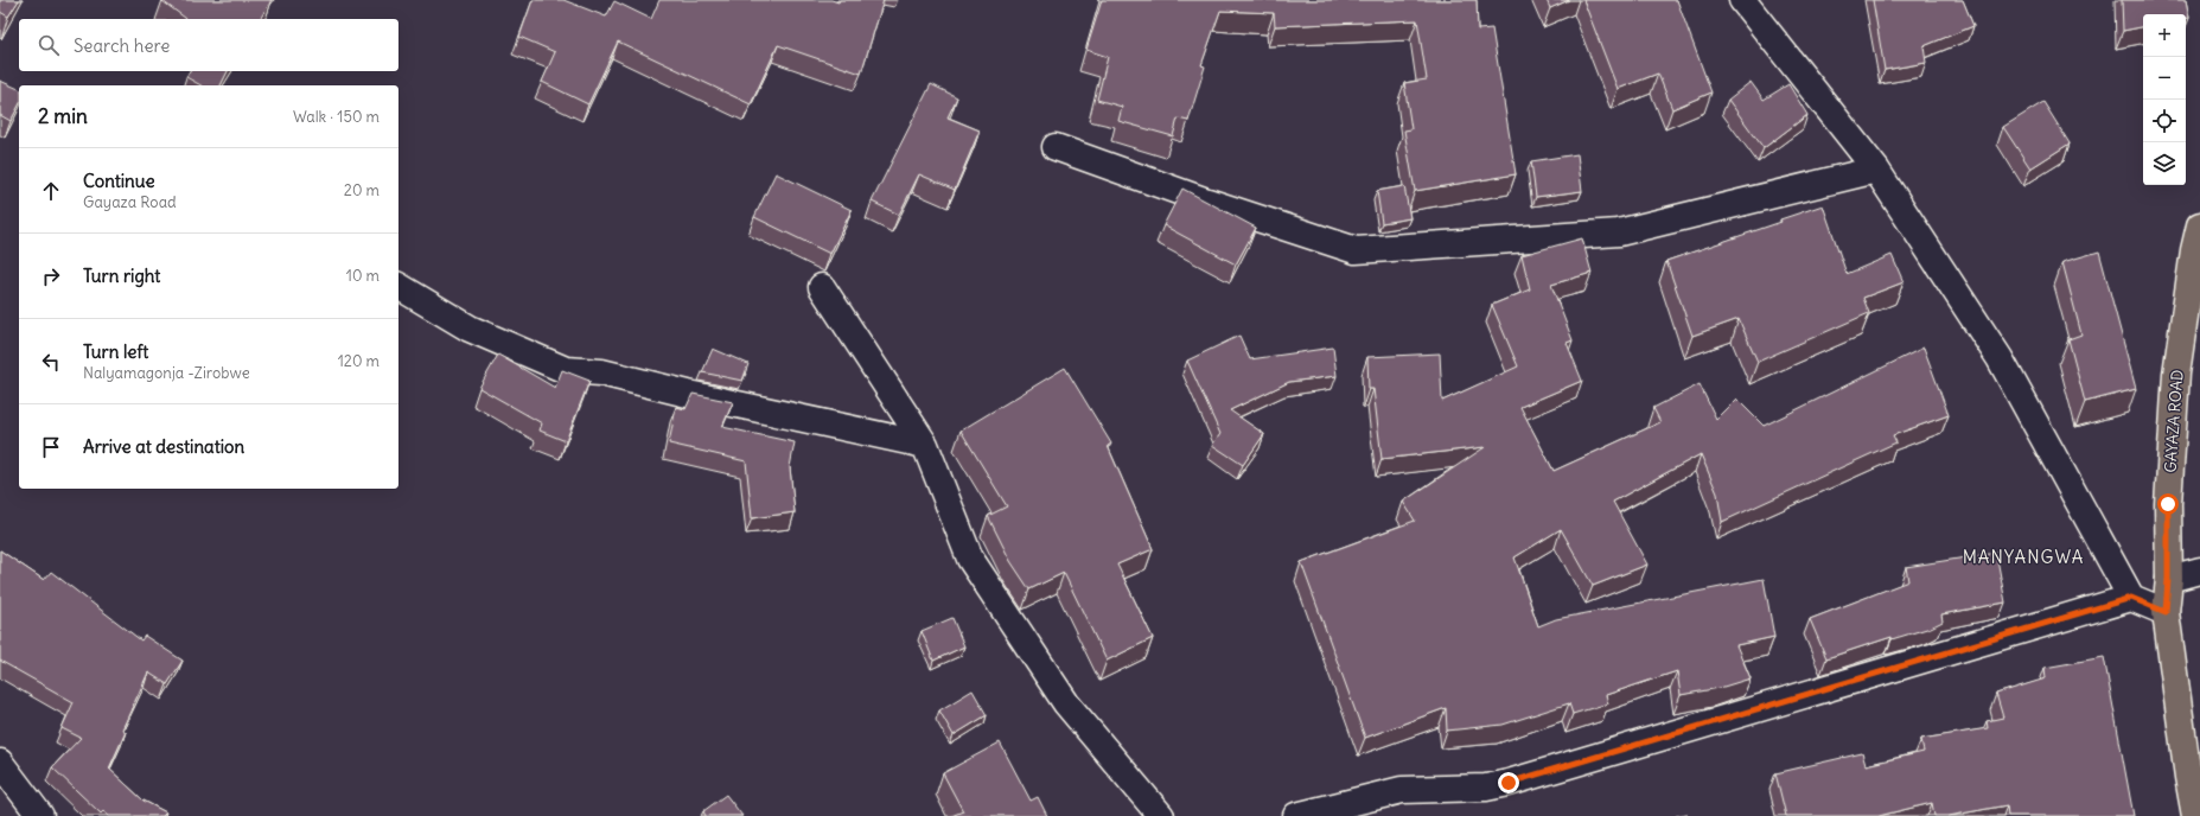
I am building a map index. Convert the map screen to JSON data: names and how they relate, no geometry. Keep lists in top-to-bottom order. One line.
{"streets":{"main road":["GAYAZA ROAD"]},"districts":["MANYANGWA"],"page":{"map_buttons":["+","−"],"search":"Search here","heading":["2 min","Walk · 150 m"],"list":[["Continue","Gayaza Road","20 m"],["Turn right","10 m"],["Turn left","Nalyamagonja -Zirobwe","120 m"],"Arrive at destination"]}}
